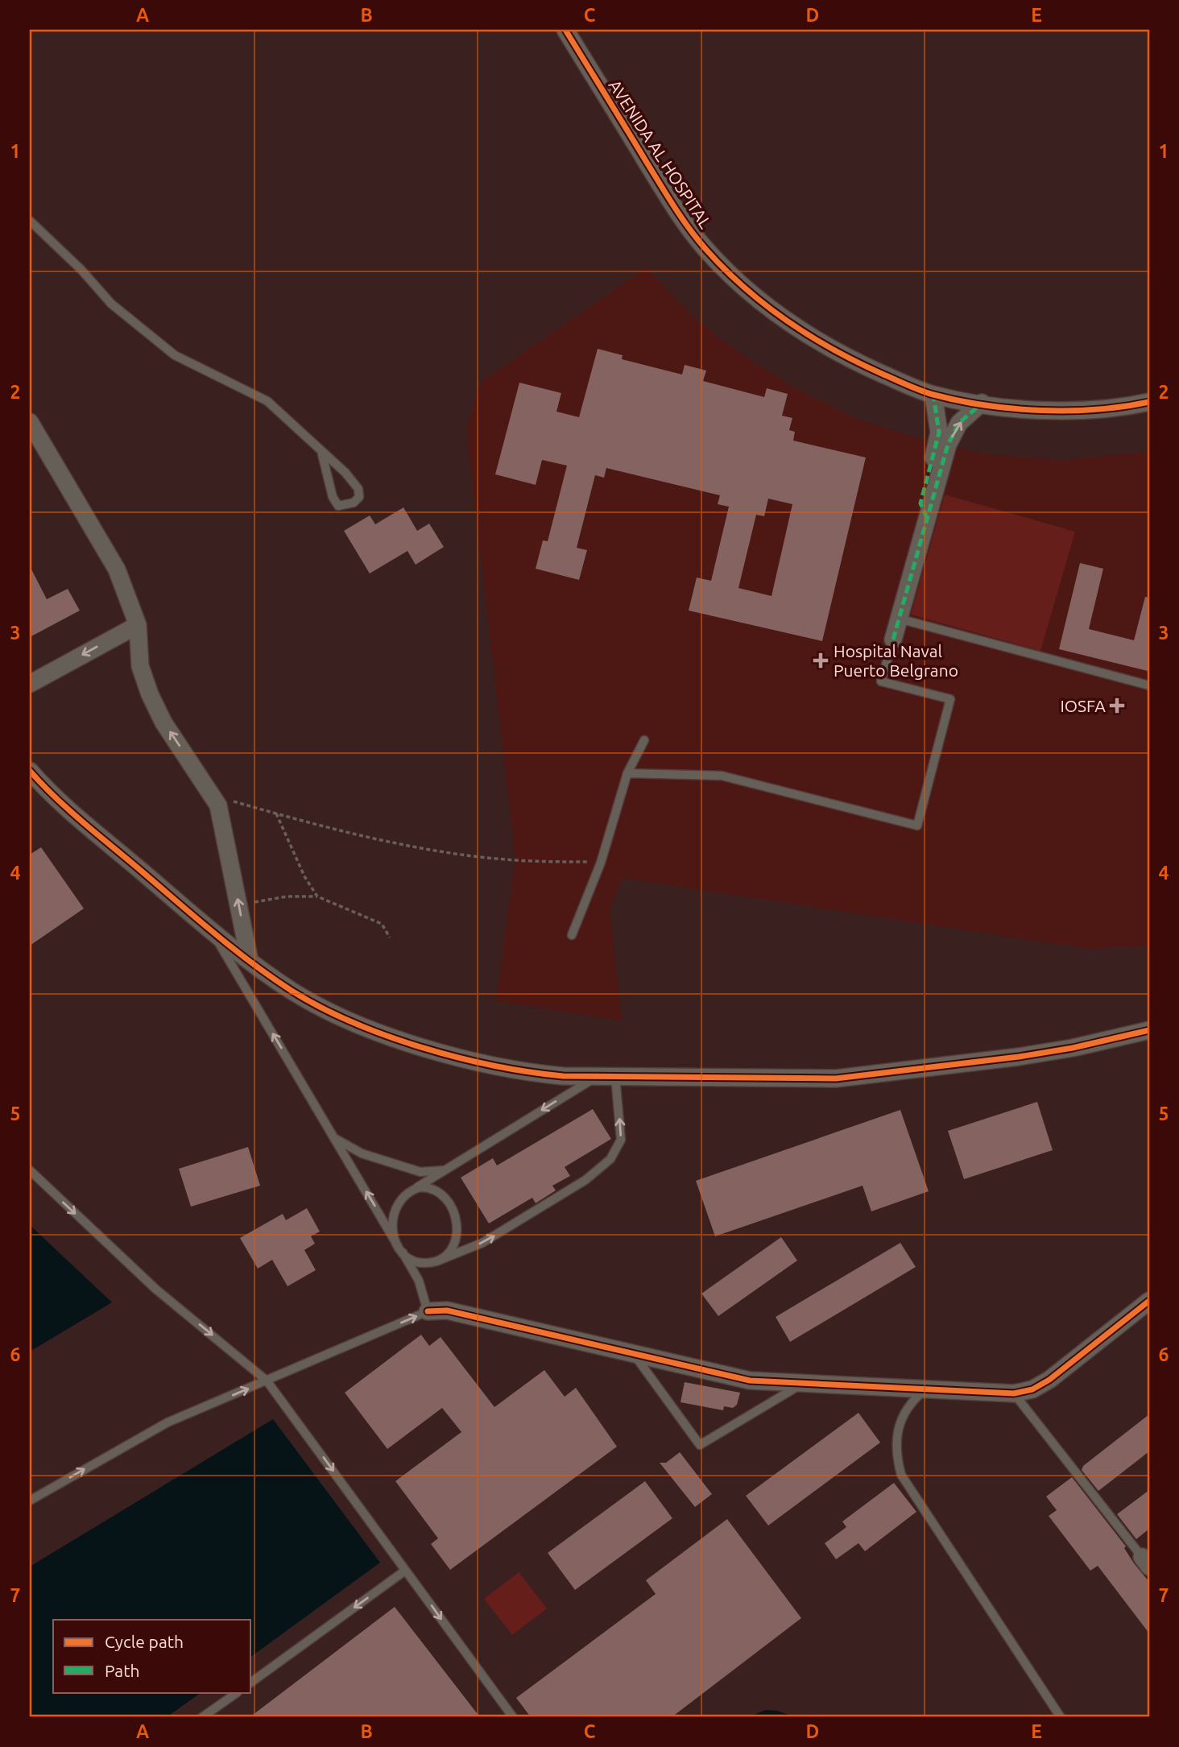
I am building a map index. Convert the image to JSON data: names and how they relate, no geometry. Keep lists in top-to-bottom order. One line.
{"streets":{"street":["AVENIDA AL HOSPITAL"]},"places":{"health":["Hospital Naval Puerto Belgrano","IOSFA"]},"legend":["Cycle path","Path"],"grid":{"columns":["A","B","C","D","E"],"rows":["1","2","3","4","5","6","7"]}}
